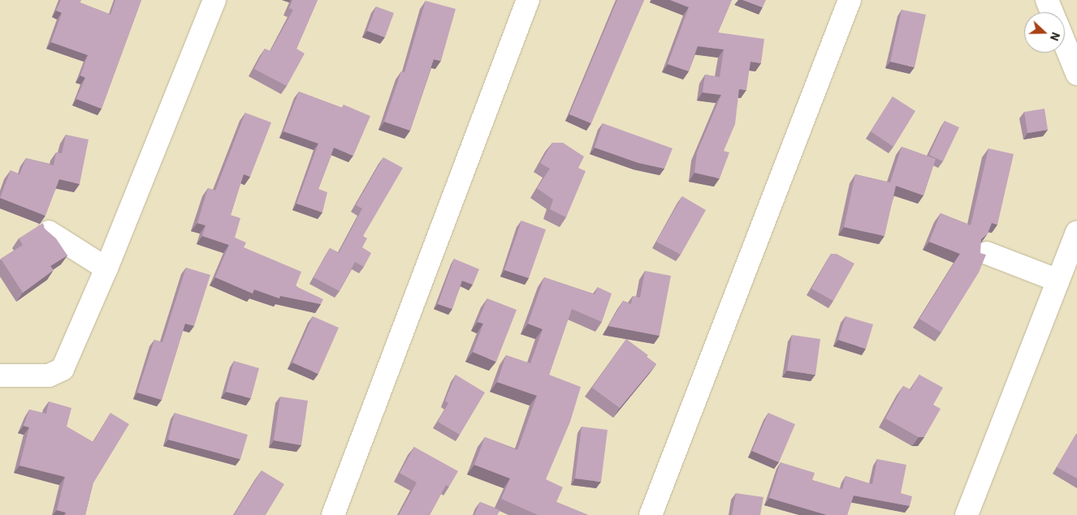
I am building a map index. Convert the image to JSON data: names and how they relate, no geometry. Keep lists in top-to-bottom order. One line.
{"north":"right"}
